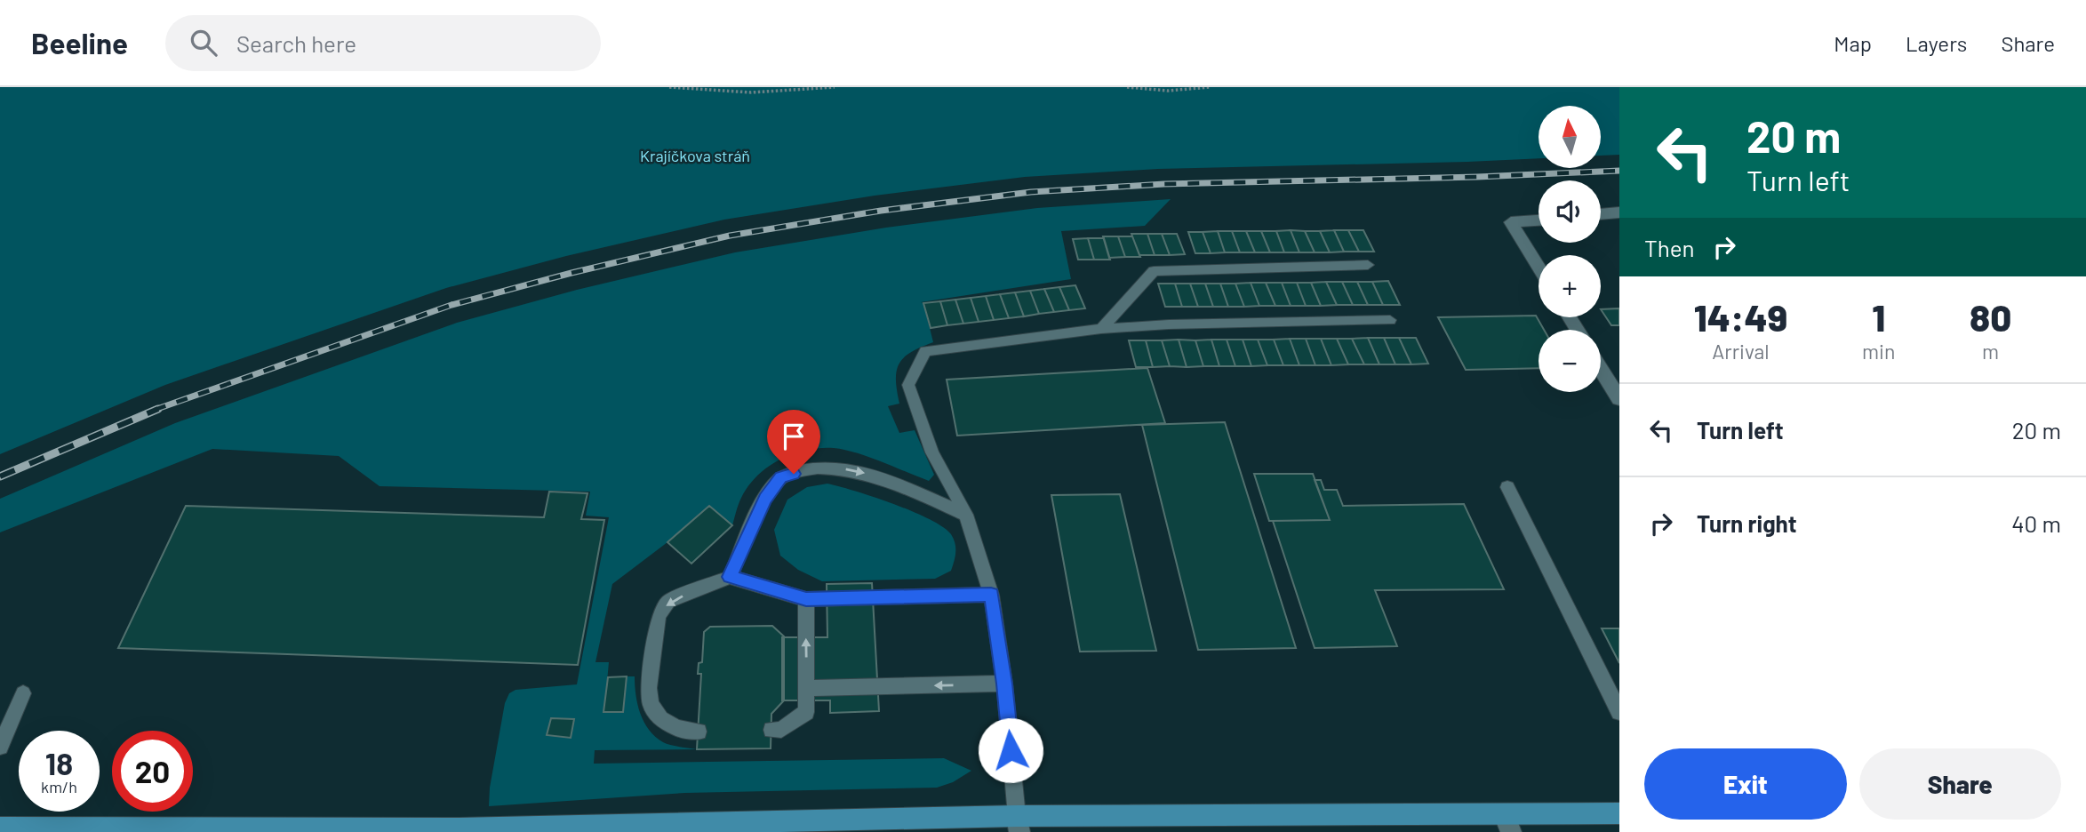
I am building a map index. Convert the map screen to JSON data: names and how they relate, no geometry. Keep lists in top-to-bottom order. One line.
{"parks":["Krajíčkova stráň"],"north":"top","page":{"header":"Beeline","search":"Search here","nav":["Map","Layers","Share"],"turn":["20 m","Turn left"],"map_buttons":["+","−"],"then":"Then","eta":["14:49","Arrival","1","min","80","m"],"list":[{"name":"Turn left","value":"20 m"},{"name":"Turn right","value":"40 m"}],"speed":"18 km/h","limit":"20","buttons":["Exit","Share"]}}
